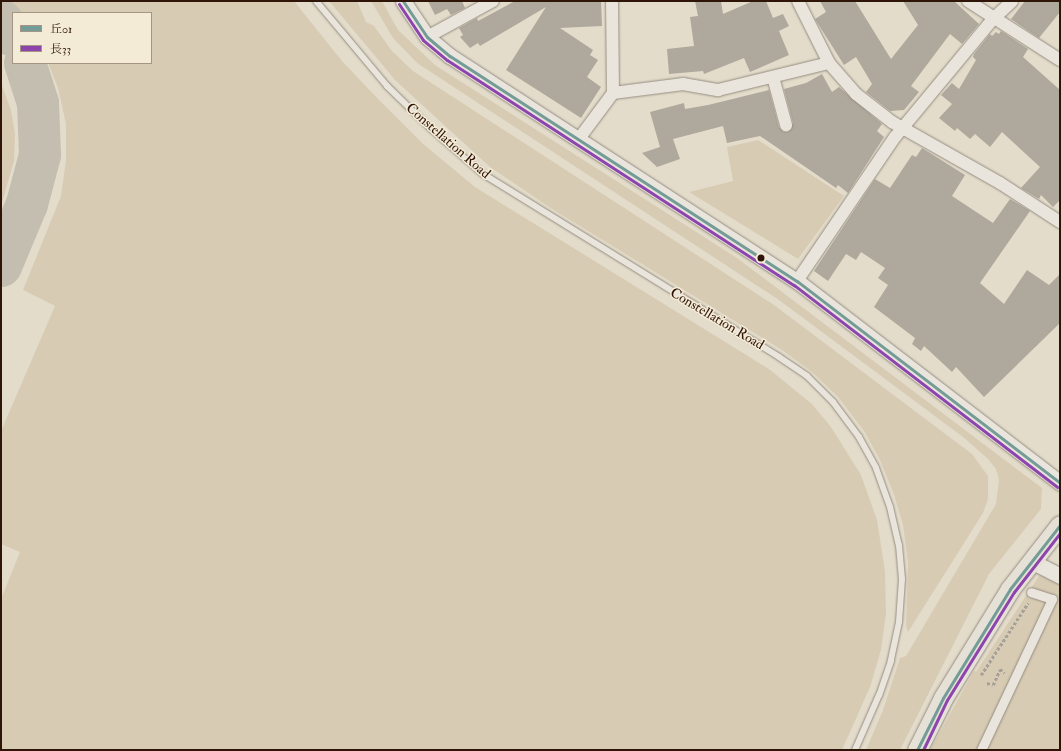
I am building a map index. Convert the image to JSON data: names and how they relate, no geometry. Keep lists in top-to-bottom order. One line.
{"streets":{"lane":["Constellation Road"]},"lines":["transit line 丘01","transit line 長33"],"legend":["丘01","長33"]}
